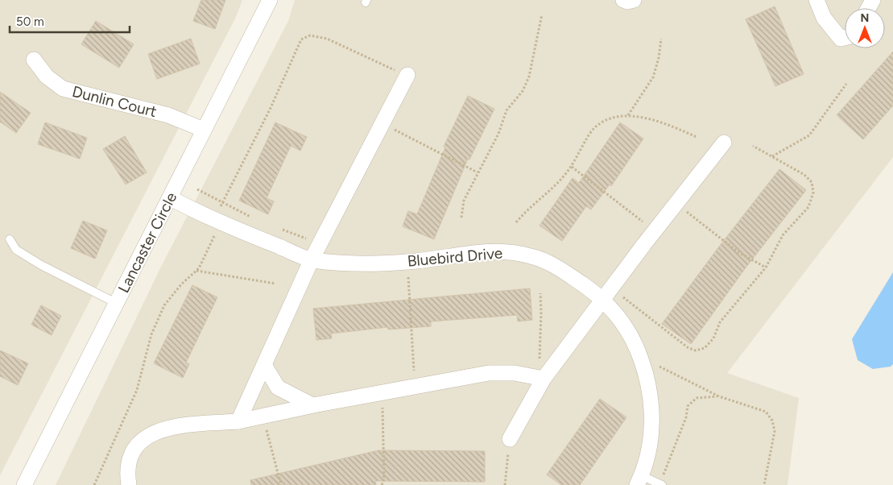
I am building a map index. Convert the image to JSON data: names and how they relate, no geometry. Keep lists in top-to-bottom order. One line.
{"streets":{"street":["Dunlin Court","Lancaster Circle","Bluebird Drive"]},"crossings":[["Dunlin Court","Lancaster Circle"],["Lancaster Circle","Bluebird Drive"]],"scale_bar":"50 m","north":"top"}
